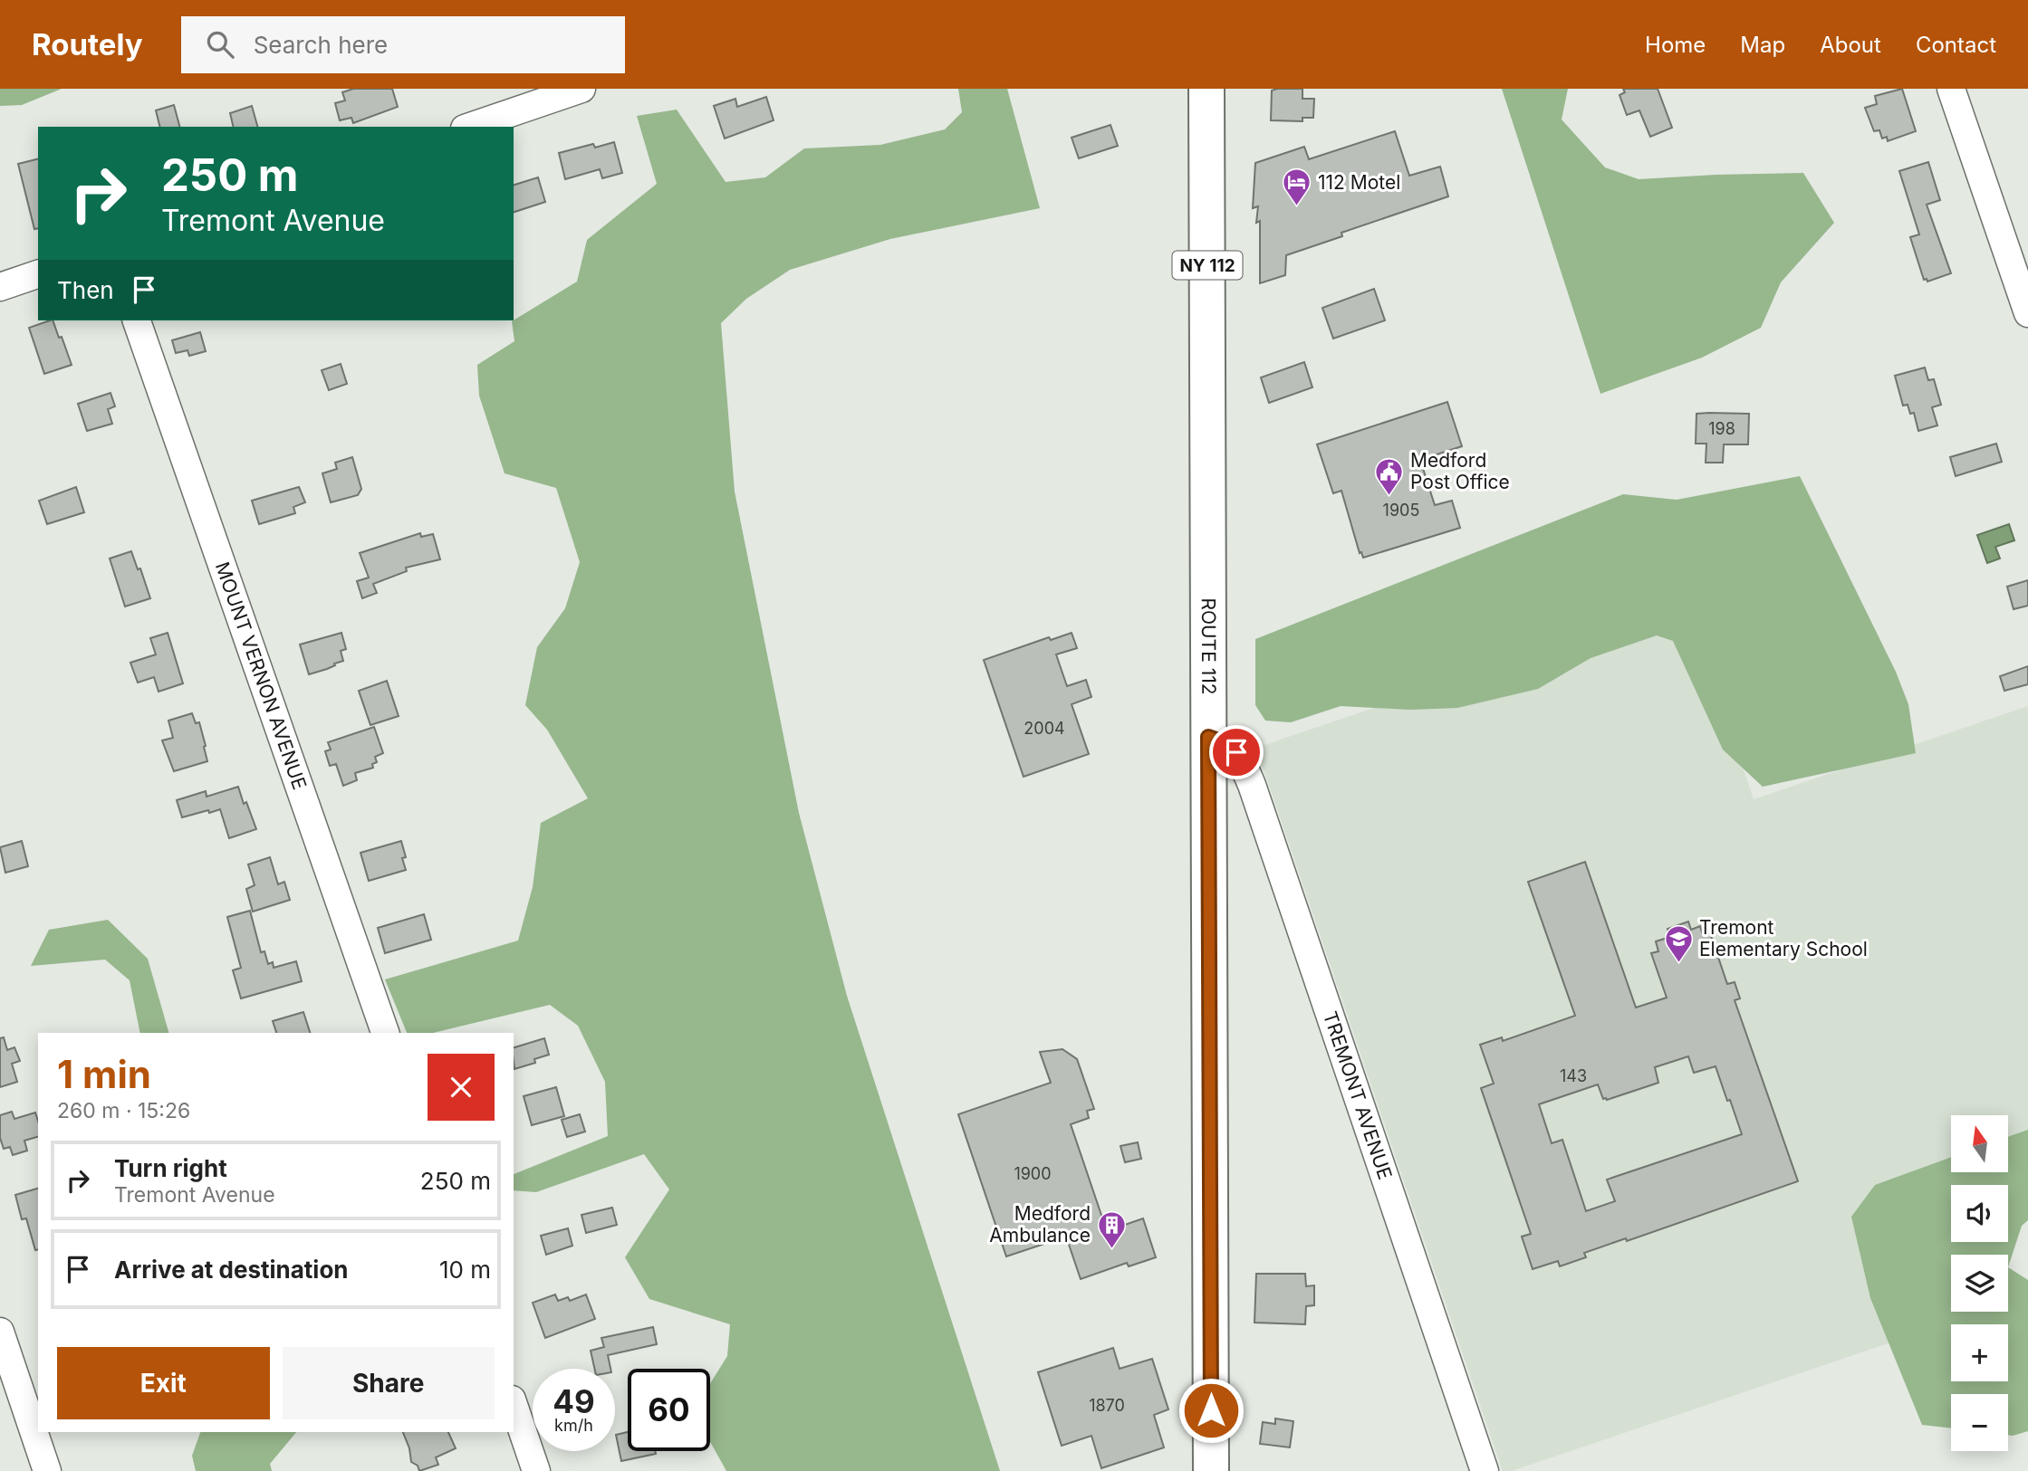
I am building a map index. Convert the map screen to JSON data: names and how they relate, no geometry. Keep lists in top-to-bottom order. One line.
{"streets":{"main road":["NY 112","ROUTE 112"],"street":["MOUNT VERNON AVENUE","TREMONT AVENUE"]},"crossings":[["ROUTE 112","TREMONT AVENUE"]],"places":{"hotel":["112 Motel"],"public building":["Medford Post Office"],"school or university":["Tremont Elementary School"],"building":["Medford Ambulance"]},"house_numbers":["198","1905","2004","143","1900","1870"],"north":"top","page":{"header":"Routely","search":"Search here","nav":["Home","Map","About","Contact"],"turn":["250 m","Tremont Avenue"],"then":"Then","heading":["1 min","260 m · 15:26"],"map_buttons":["+","−"],"list":[{"name":"Turn right","note":"Tremont Avenue","value":"250 m"},{"name":"Arrive at destination","value":"10 m"}],"buttons":["Exit","Share"],"speed":"49 km/h","limit":"60"}}
